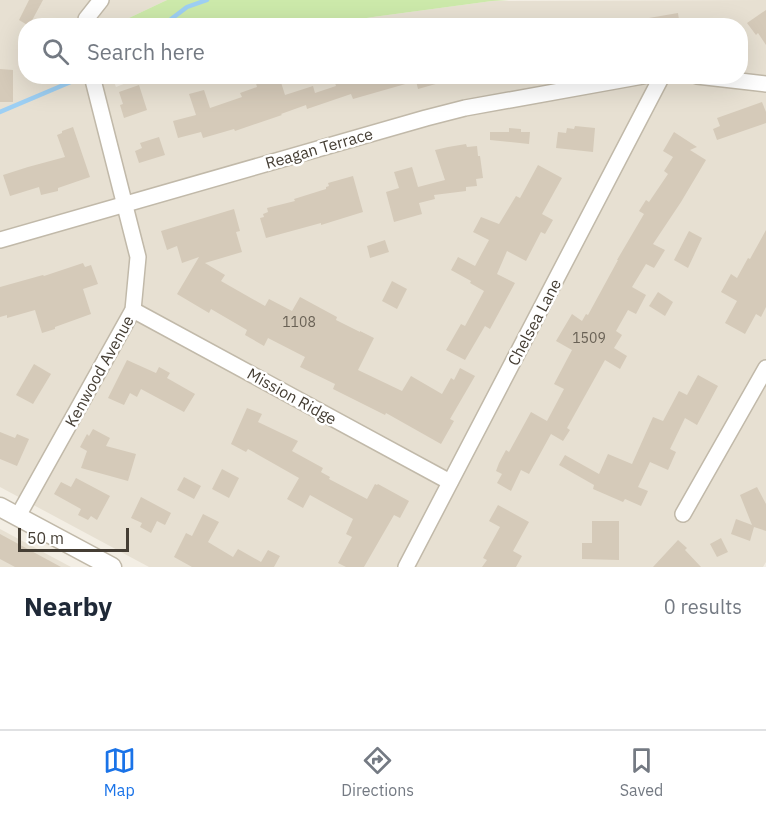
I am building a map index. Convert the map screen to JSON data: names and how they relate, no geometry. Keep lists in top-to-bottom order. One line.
{"streets":{"street":["Reagan Terrace","Chelsea Lane","Kenwood Avenue","Mission Ridge"]},"crossings":[["Reagan Terrace","Kenwood Avenue"],["Chelsea Lane","Mission Ridge"],["Kenwood Avenue","Mission Ridge"]],"house_numbers":["1108","1509"],"scale_bar":"50 m","page":{"search":"Search here","scale":"50 m","heading":["Nearby","0 results"],"nav":["Map","Directions","Saved"]}}
